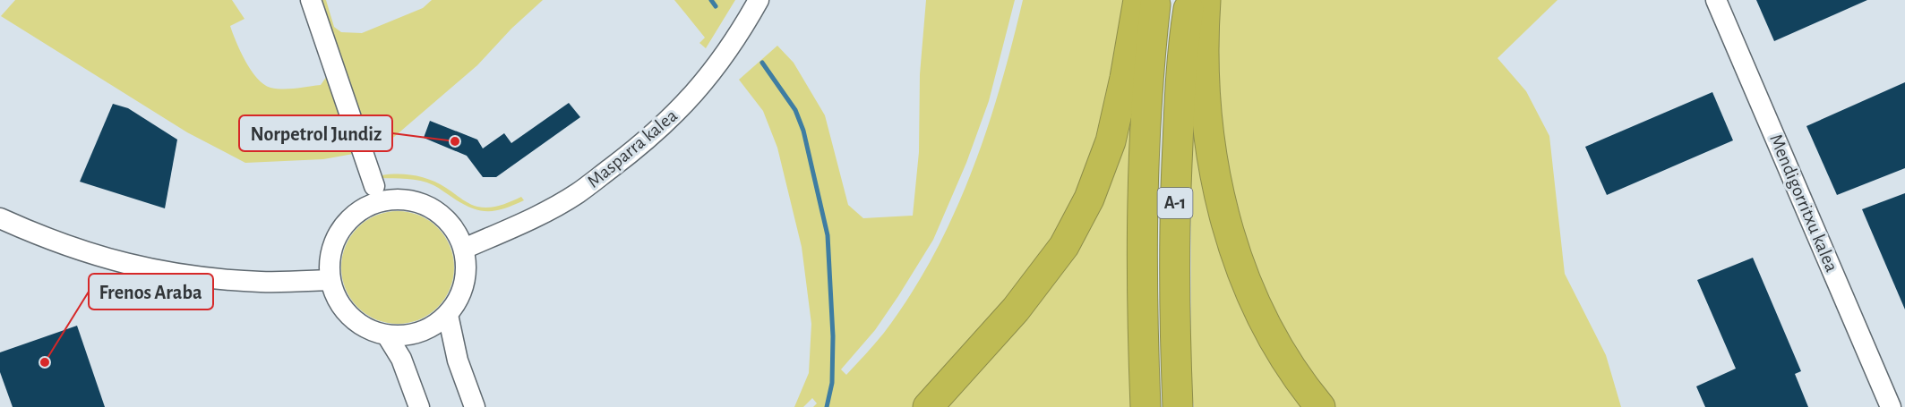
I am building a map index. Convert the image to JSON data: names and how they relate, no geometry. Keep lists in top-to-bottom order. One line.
{"streets":{"highway":["A-1"],"street":["Masparra kalea","Mendigorritxu kalea"]},"places":["Norpetrol Jundiz","Frenos Araba"]}
